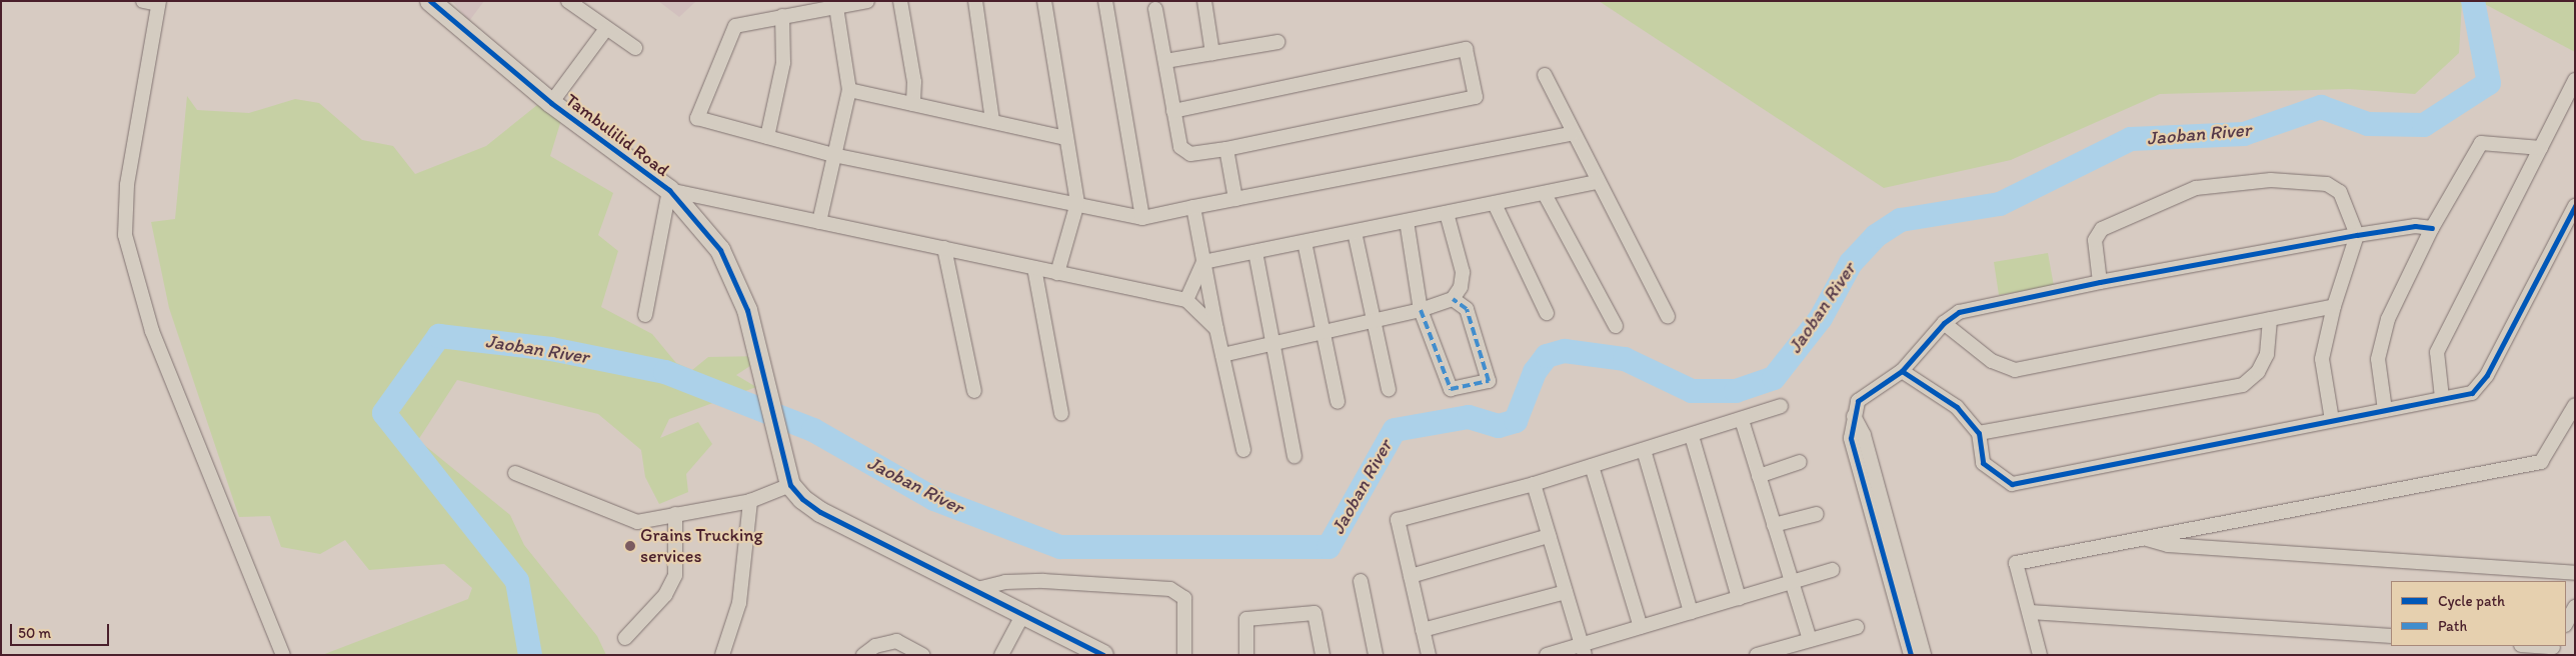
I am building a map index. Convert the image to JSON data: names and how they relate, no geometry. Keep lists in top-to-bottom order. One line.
{"streets":{"street":["Tambulilid Road"]},"water":["Jaoban River"],"places":["Grains Trucking services"],"legend":["Cycle path","Path"],"scale_bar":"50 m"}
